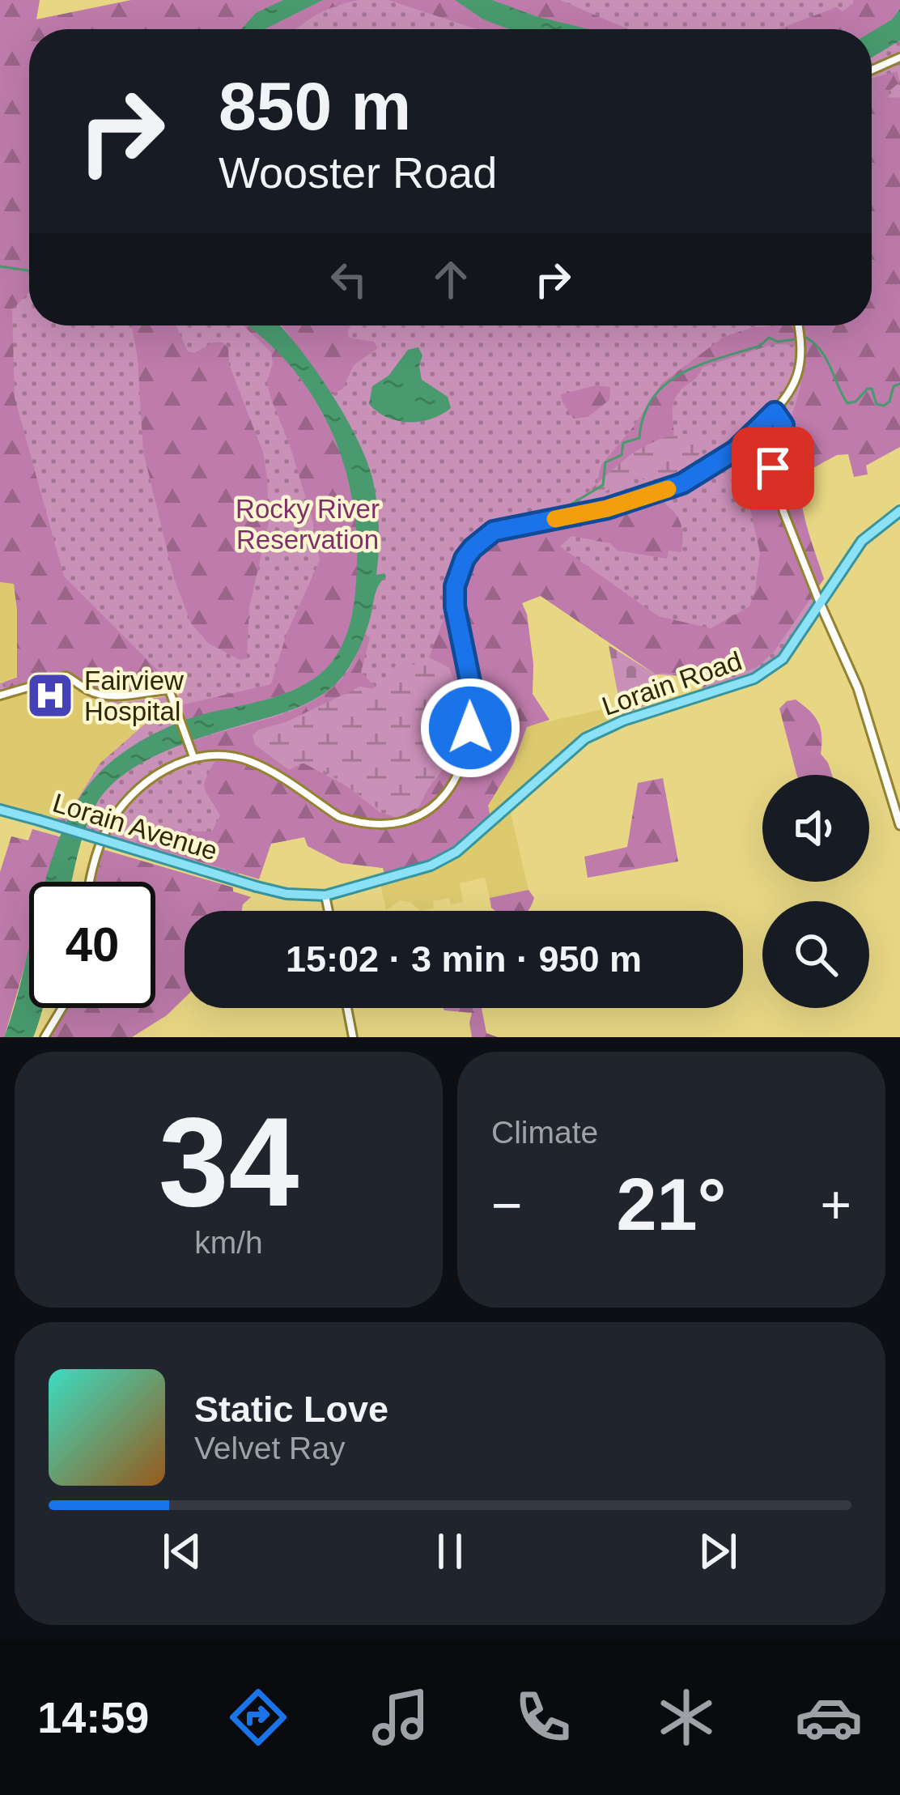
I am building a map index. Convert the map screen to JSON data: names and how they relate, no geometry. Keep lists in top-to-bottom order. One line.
{"streets":{"main road":["Lorain Road","Lorain Avenue"]},"crossings":[["Lorain Road","Lorain Avenue"]],"parks":["Rocky River Reservation"],"places":{"hospital":["Fairview Hospital"]},"page":{"turn":["850 m","Wooster Road"],"limit":"40","trip":"15:02 · 3 min · 950 m","tile":[["34","km/h"],"Climate"],"heat":["−","21°","+"],"song":["Static Love","Velvet Ray"],"tabs":"14:59"}}
